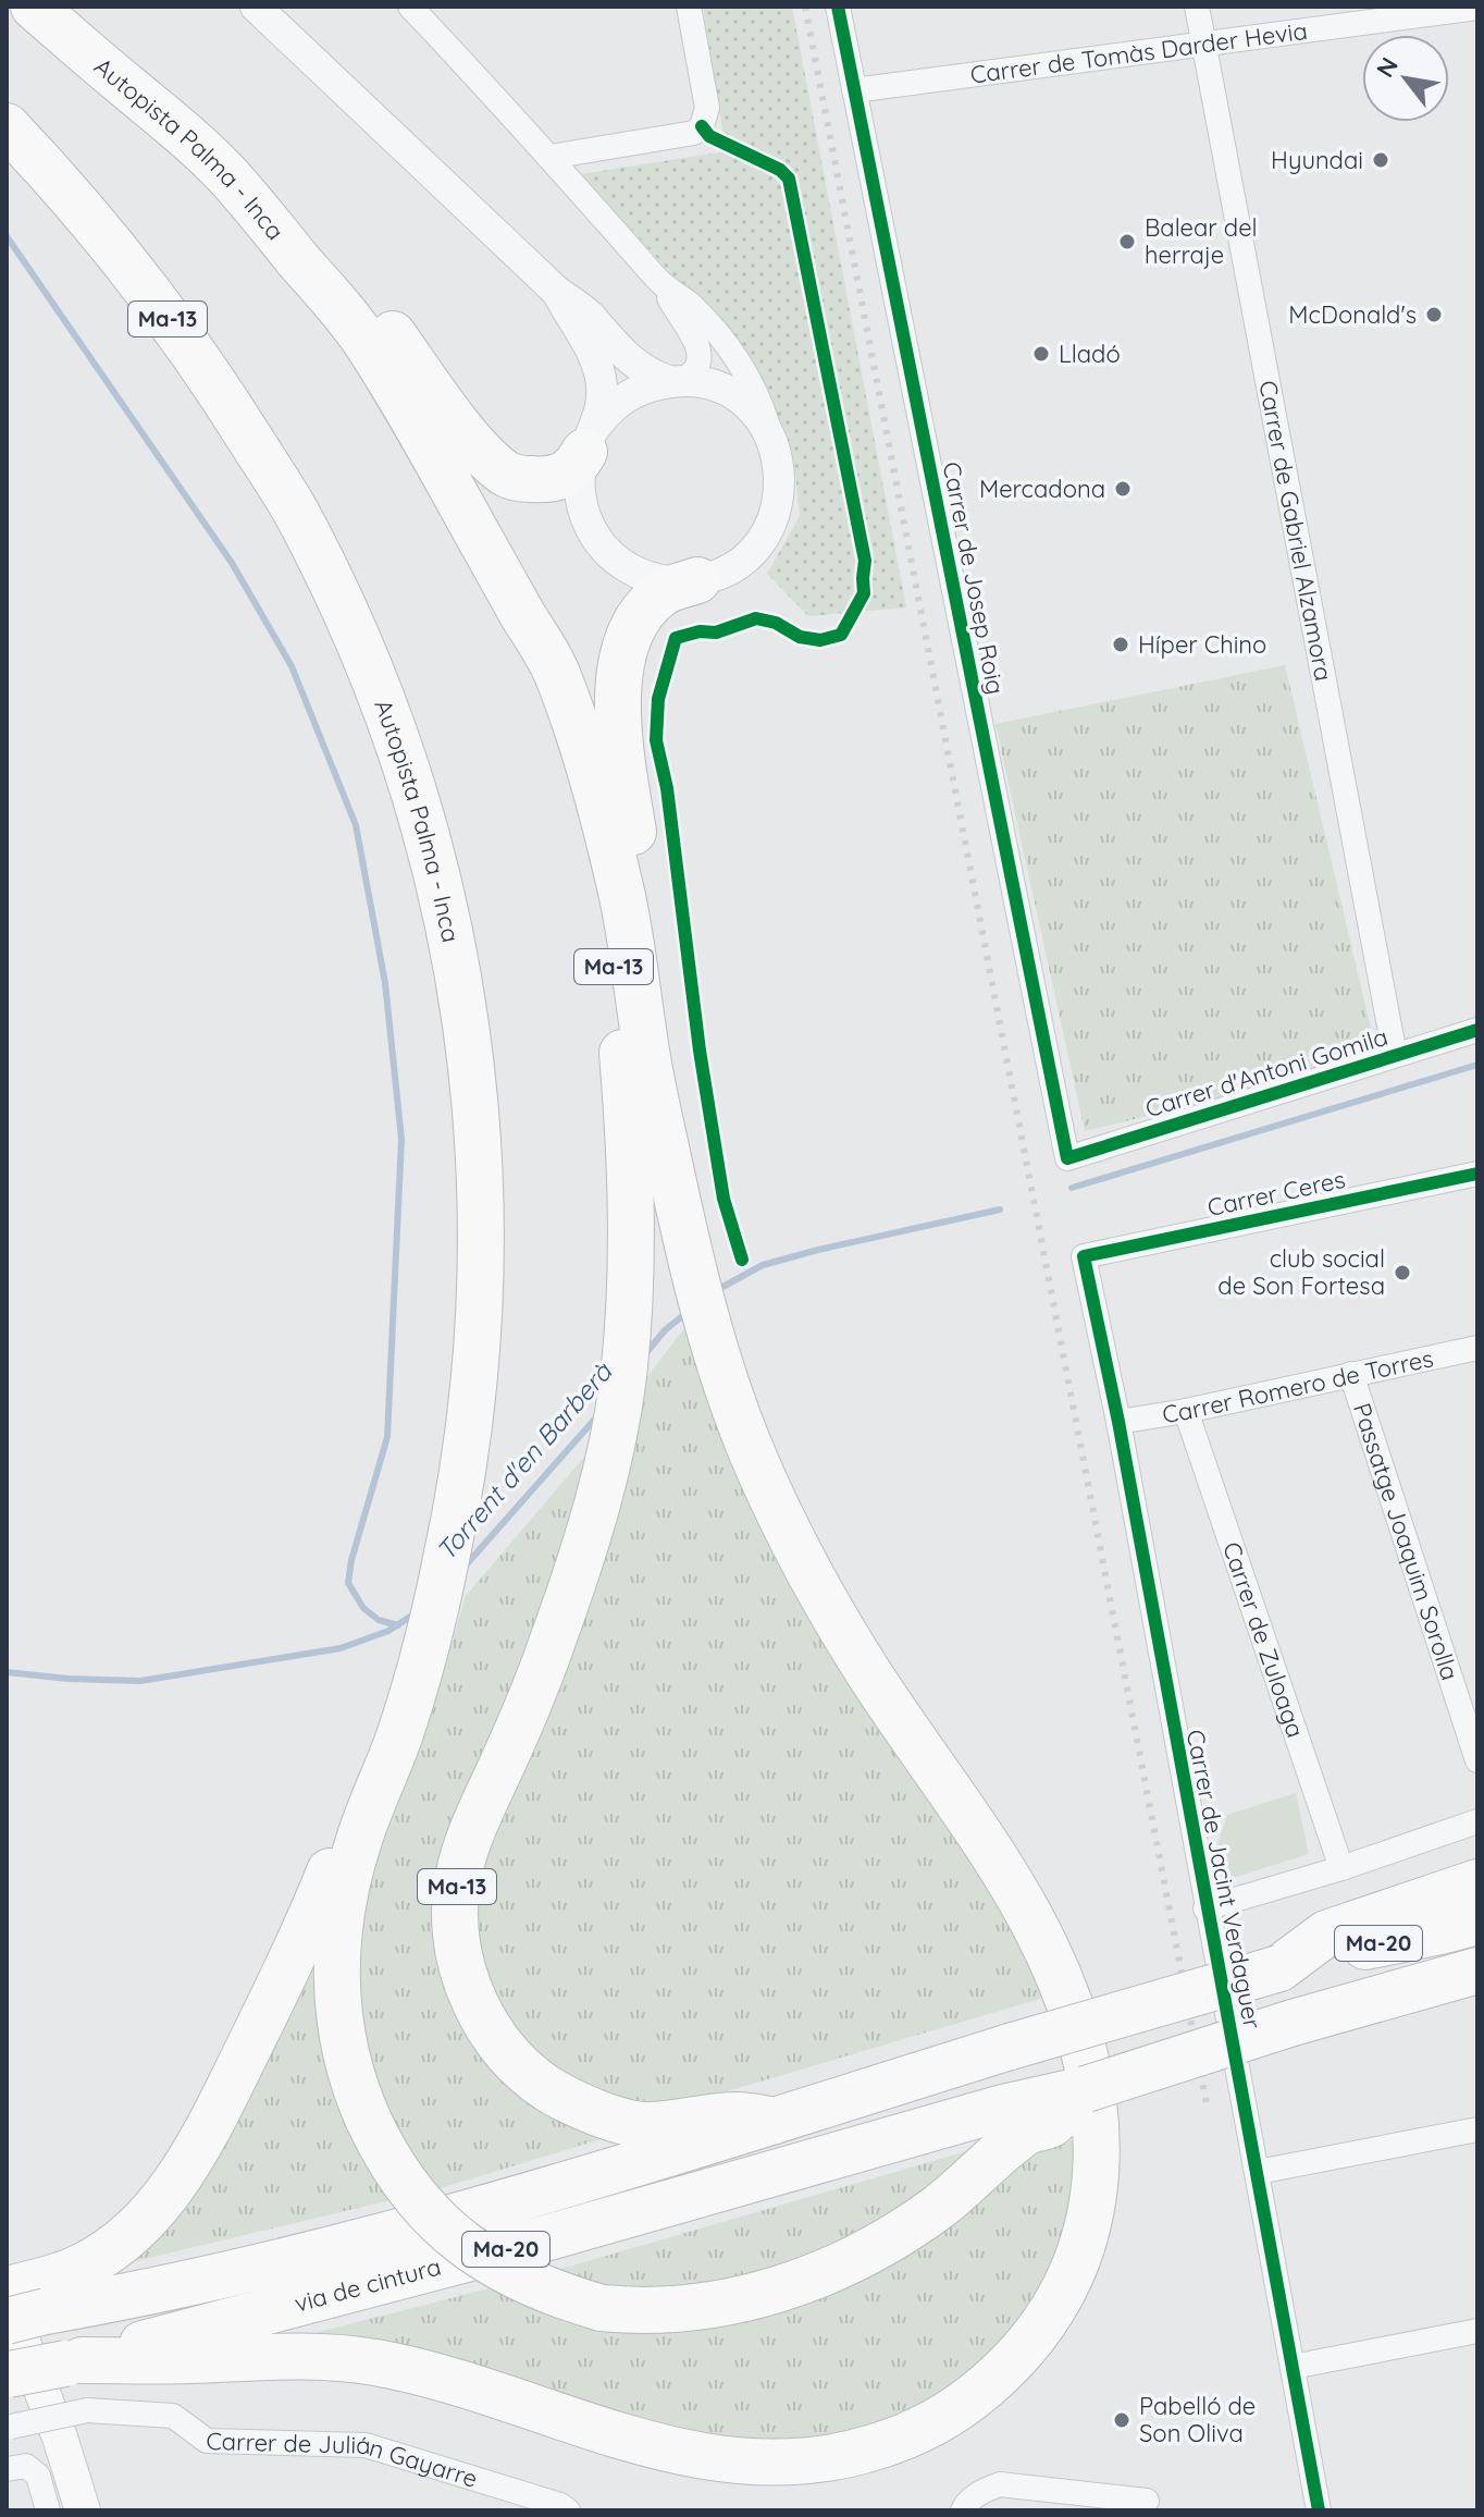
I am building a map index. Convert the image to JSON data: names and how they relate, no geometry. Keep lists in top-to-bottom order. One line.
{"streets":{"highway":["Autopista Palma - Inca","Ma-13","Ma-20","via de cintura"],"street":["Carrer de Tomàs Darder Hevia","Carrer de Gabriel Alzamora","Carrer de Josep Roig","Carrer d'Antoni Gomila","Carrer Ceres","Carrer Romero de Torres","Passatge Joaquim Sorolla","Carrer de Zuloaga","Carrer de Jacint Verdaguer","Carrer de Julián Gayarre"]},"crossings":[["Carrer de Tomàs Darder Hevia","Carrer de Gabriel Alzamora"],["Carrer de Tomàs Darder Hevia","Carrer de Josep Roig"],["Autopista Palma - Inca","Ma-13"],["Ma-13","Ma-20"],["Ma-13","via de cintura"],["Carrer de Gabriel Alzamora","Carrer d'Antoni Gomila"],["Carrer de Josep Roig","Carrer d'Antoni Gomila"],["Carrer Ceres","Carrer de Jacint Verdaguer"],["Carrer Romero de Torres","Passatge Joaquim Sorolla"],["Carrer Romero de Torres","Carrer de Zuloaga"],["Carrer Romero de Torres","Carrer de Jacint Verdaguer"],["Ma-20","via de cintura"]],"water":["Torrent d'en Barberà"],"places":["Hyundai","Balear del herraje","McDonald's","Lladó","Mercadona","Híper Chino","club social de Son Fortesa","Pabelló de Son Oliva"],"north":"top left"}
